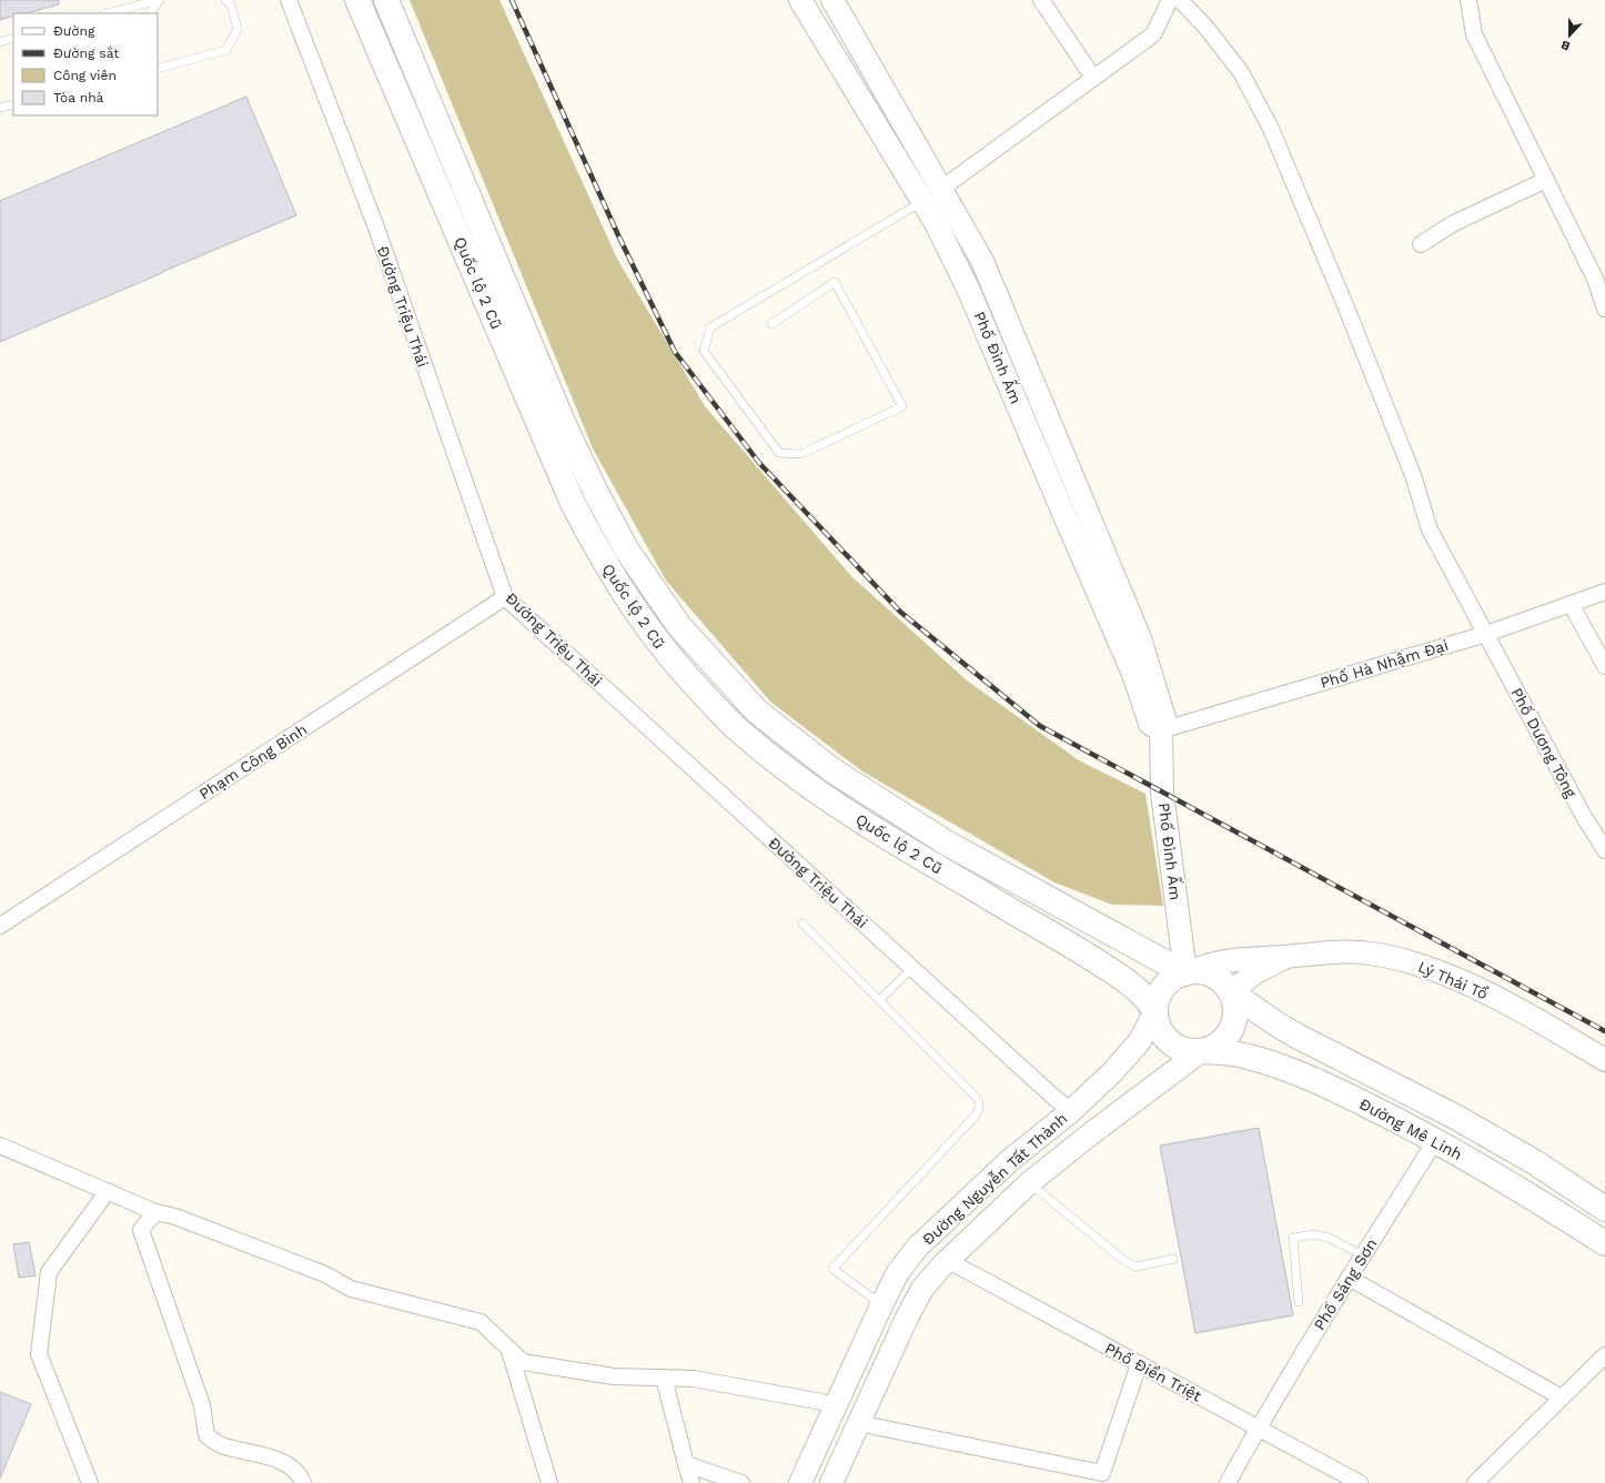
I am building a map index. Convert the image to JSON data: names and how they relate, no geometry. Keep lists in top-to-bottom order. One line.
{"streets":{"main road":["Quốc lộ 2 Cũ","Đường Mê Linh"],"street":["Đường Triệu Thái","Phố Đình Ấm","Phố Hà Nhậm Đại","Phố Dương Tông","Phạm Công Bình","Lý Thái Tổ","Đường Nguyễn Tất Thành","Phố Sáng Sơn","Phố Điển Triệt"]},"crossings":[["Quốc lộ 2 Cũ","Phố Đình Ấm"],["Quốc lộ 2 Cũ","Lý Thái Tổ"],["Quốc lộ 2 Cũ","Đường Mê Linh"],["Quốc lộ 2 Cũ","Đường Nguyễn Tất Thành"],["Đường Triệu Thái","Phạm Công Bình"],["Đường Triệu Thái","Đường Nguyễn Tất Thành"],["Phố Đình Ấm","Phố Hà Nhậm Đại"],["Phố Đình Ấm","Lý Thái Tổ"],["Phố Đình Ấm","Đường Mê Linh"],["Phố Đình Ấm","Đường Nguyễn Tất Thành"],["Phố Hà Nhậm Đại","Phố Dương Tông"],["Lý Thái Tổ","Đường Mê Linh"],["Lý Thái Tổ","Đường Nguyễn Tất Thành"],["Đường Mê Linh","Đường Nguyễn Tất Thành"],["Đường Mê Linh","Phố Sáng Sơn"],["Đường Nguyễn Tất Thành","Phố Điển Triệt"],["Phố Sáng Sơn","Phố Điển Triệt"]],"legend":["Đường","Đường sắt","Công viên","Tòa nhà"],"north":"bottom"}
